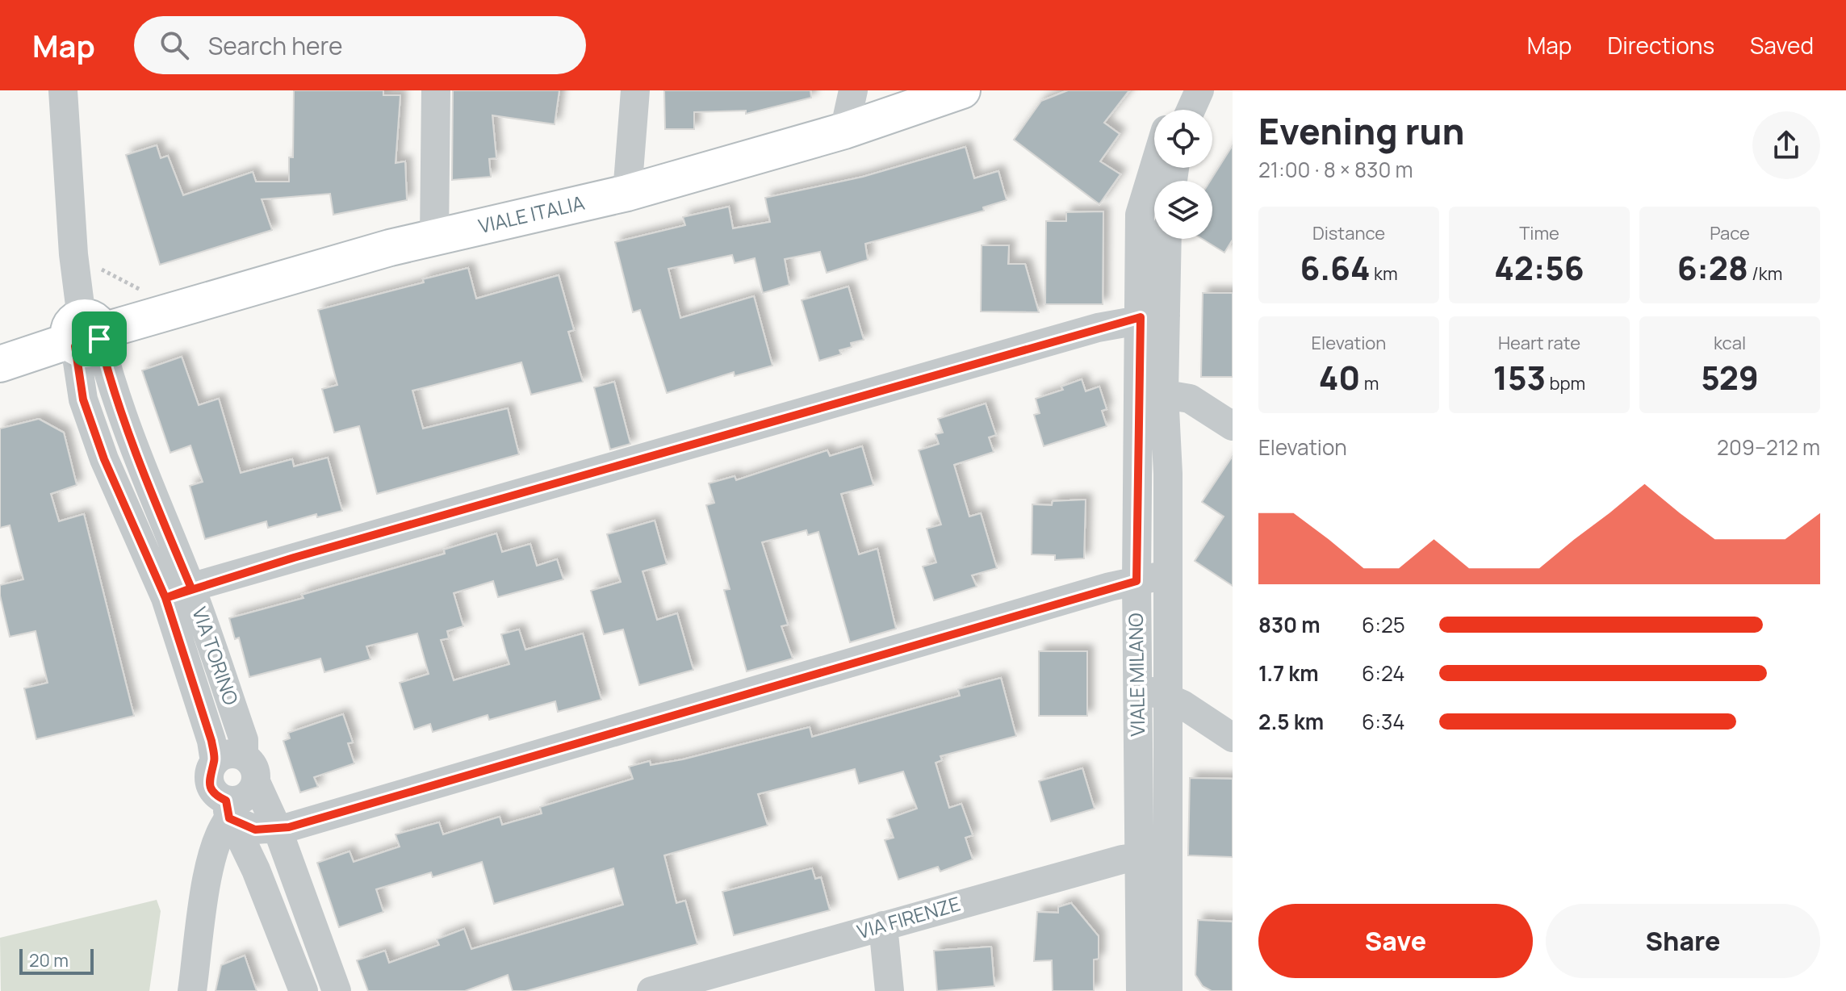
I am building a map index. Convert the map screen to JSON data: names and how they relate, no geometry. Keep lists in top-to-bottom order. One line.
{"streets":{"main road":["VIALE ITALIA"],"street":["VIA TORINO","VIALE MILANO","VIA FIRENZE"]},"crossings":[["VIALE ITALIA","VIA TORINO"],["VIALE MILANO","VIA FIRENZE"]],"scale_bar":"20 m","page":{"header":"Map","search":"Search here","nav":["Map","Directions","Saved"],"heading":["Evening run","21:00 · 8 × 830 m"],"stats":[["Distance","6.64 km"],["Time","42:56"],["Pace","6:28 /km"],["Elevation","40 m"],["Heart rate","153 bpm"],["kcal","529"]],"chart":["Elevation","209–212 m"],"list":[{"name":"830 m","note":"6:25"},{"name":"1.7 km","note":"6:24"},{"name":"2.5 km","note":"6:34"}],"buttons":["Save","Share"],"scale":"20 m"}}
